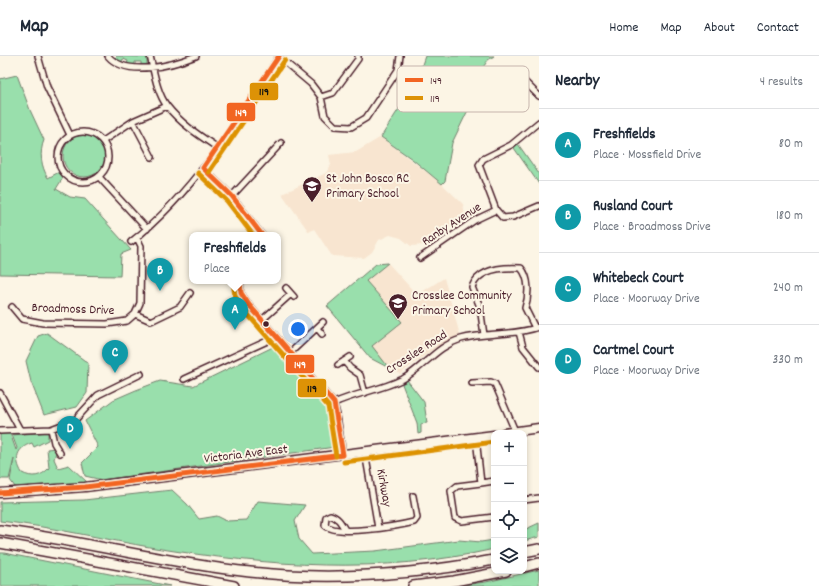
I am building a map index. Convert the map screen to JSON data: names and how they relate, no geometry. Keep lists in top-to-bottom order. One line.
{"streets":{"main road":["Victoria Ave East"],"street":["Ranby Avenue","Broadmoss Drive","Crosslee Road","Kirkway"]},"crossings":[["Victoria Ave East","Kirkway"]],"places":{"school or university":["St John Bosco RC Primary School","Crosslee Community Primary School"]},"lines":["transit line 149","transit line 119"],"legend":["149","119"],"page":{"header":"Map","nav":["Home","Map","About","Contact"],"heading":["Nearby","4 results"],"list":[{"mark":"A","name":"Freshfields","note":"Place · Mossfield Drive","value":"80 m"},{"mark":"B","name":"Rusland Court","note":"Place · Broadmoss Drive","value":"180 m"},{"mark":"C","name":"Whitebeck Court","note":"Place · Moorway Drive","value":"240 m"},{"mark":"D","name":"Cartmel Court","note":"Place · Moorway Drive","value":"330 m"}],"popup":["Freshfields","Place"],"pins":["B","A","C","D"],"map_buttons":["+","−"]}}
